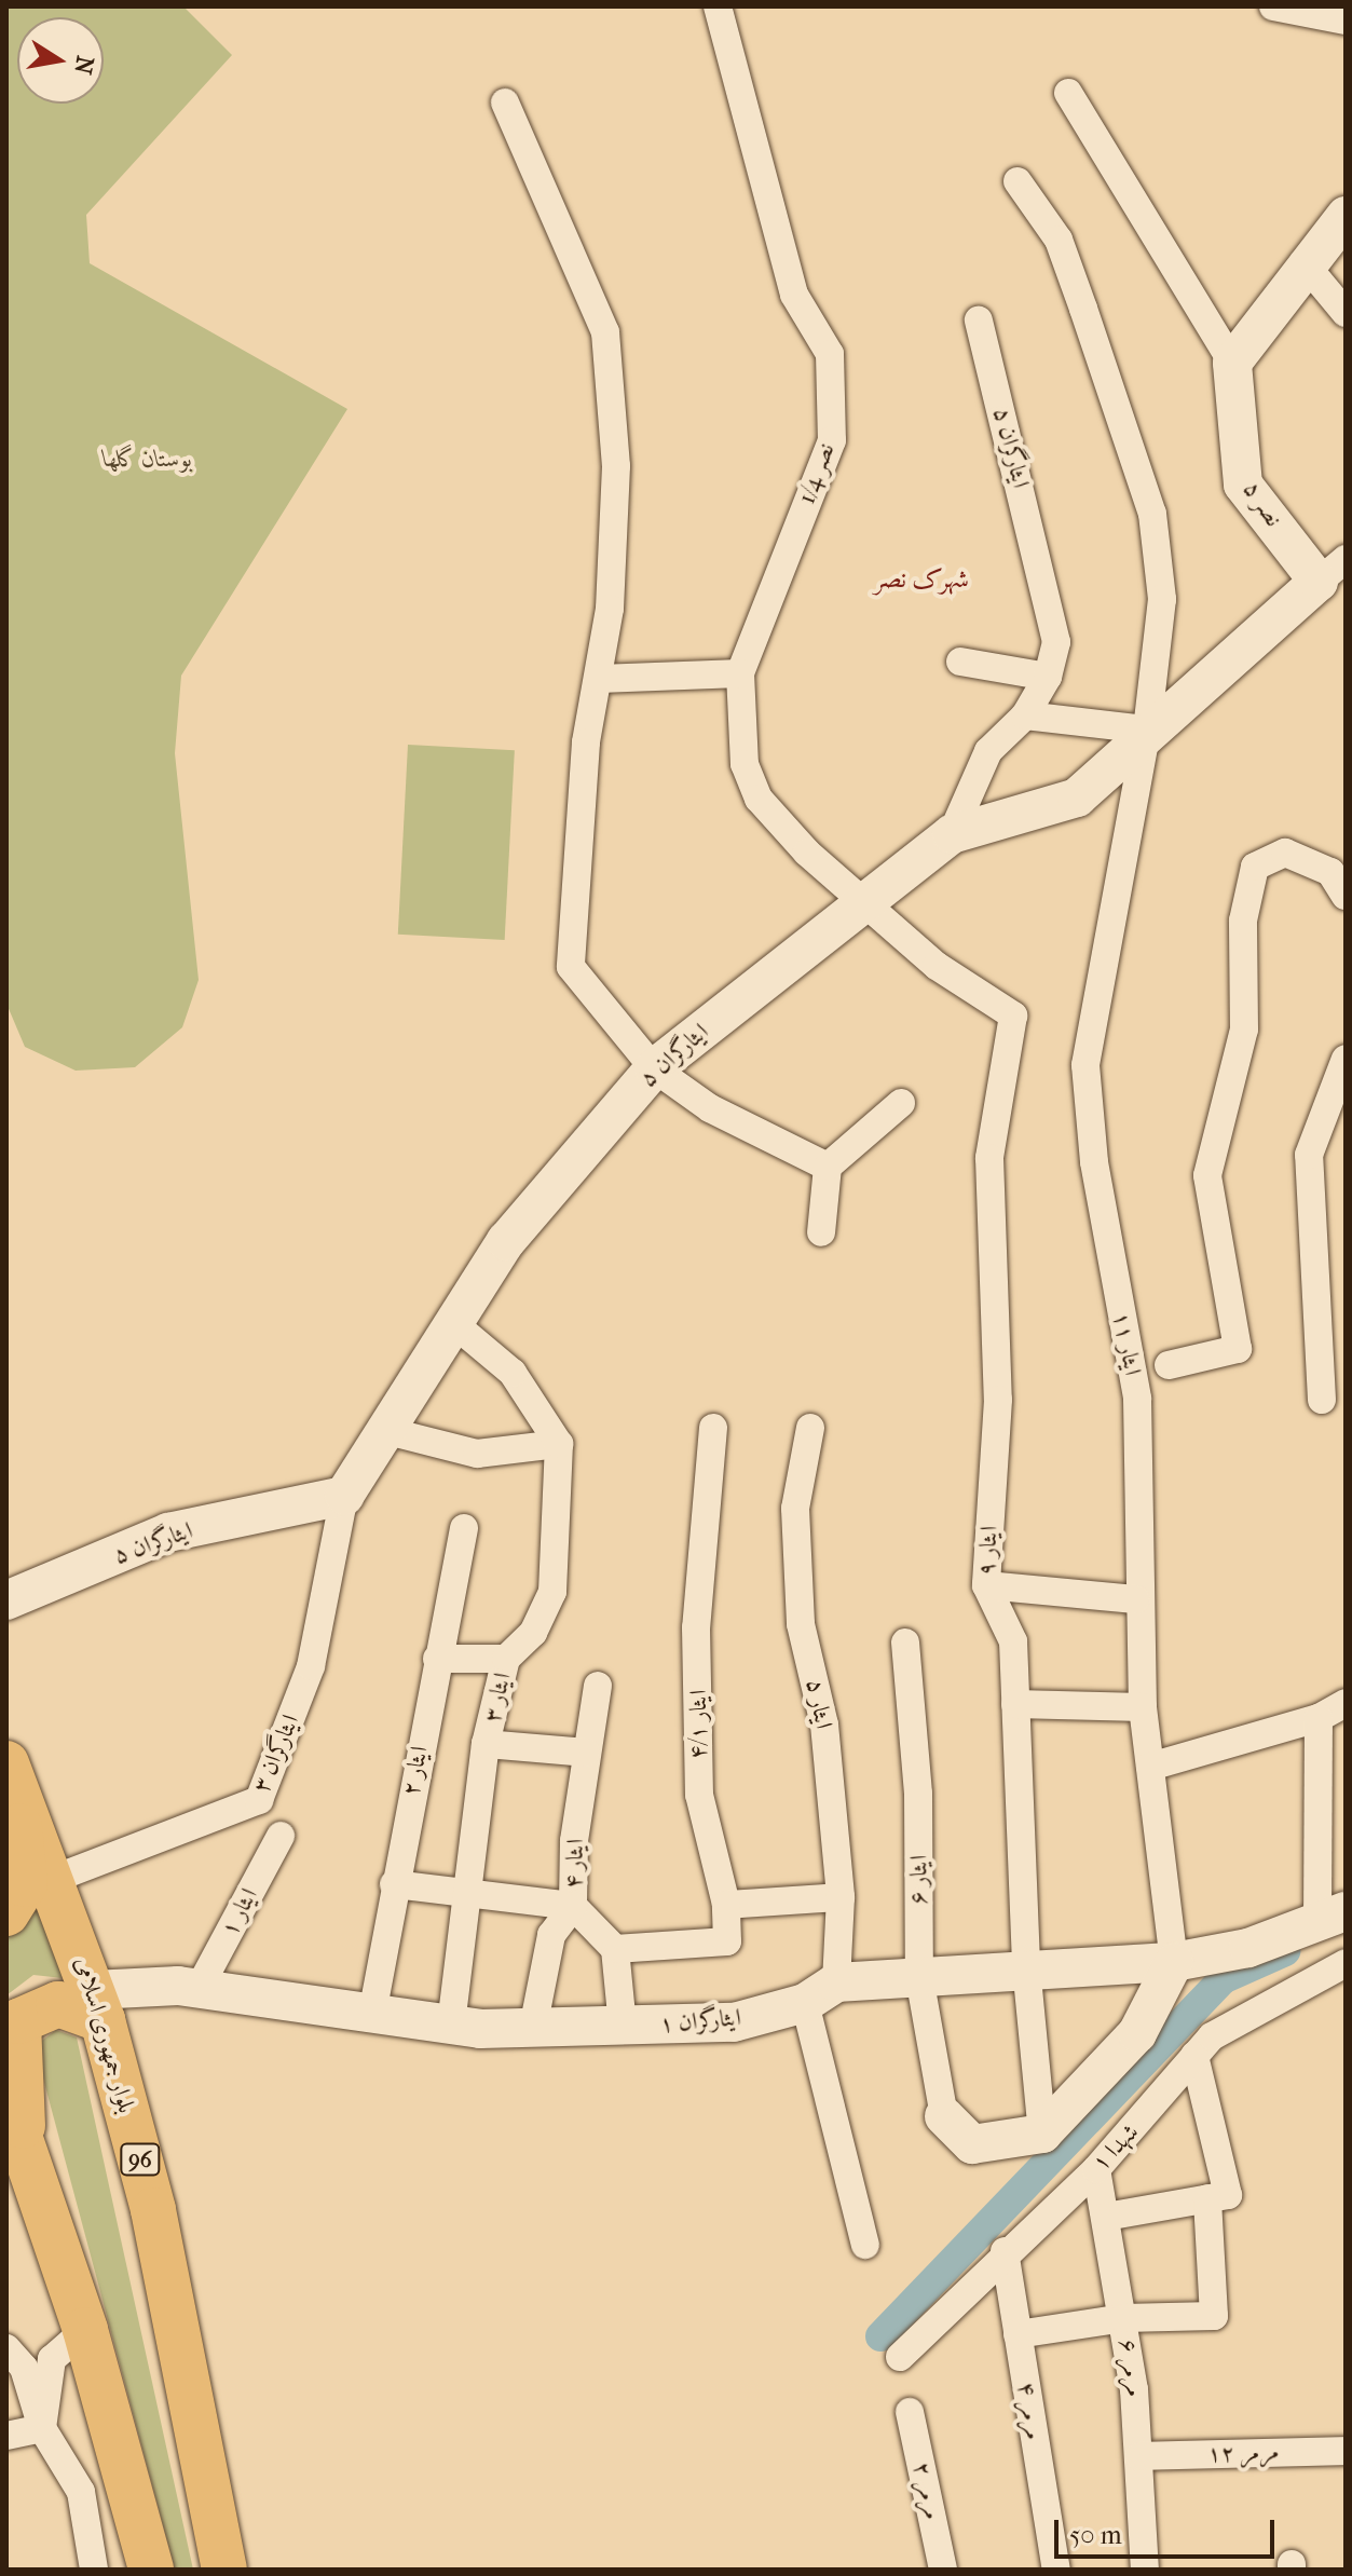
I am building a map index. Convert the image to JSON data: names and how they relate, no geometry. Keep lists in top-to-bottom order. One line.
{"streets":{"main road":["بلوار جمهوری اسلامی","96"],"street":["ایثارگران ۵","نصر 1/4","نصر ۵","ایثار ۱۱","ایثار ۹","ایثار ۳","ایثار ۵","ایثار ۴/۱","ایثارگران ۳","ایثار ۲","ایثار ۴","ایثار ۶","ایثار ۱","ایثارگران ۱","شهدا ۱","مرمر ۶","مرمر ۴","مرمر ۱۲","مرمر ۲"]},"crossings":[["ایثارگران ۵","نصر 1/4"],["ایثارگران ۵","ایثارگران ۳"],["نصر 1/4","ایثار ۹"],["ایثار ۱۱","ایثارگران ۱"],["ایثار ۹","ایثارگران ۱"],["ایثار ۳","ایثارگران ۱"],["ایثار ۵","ایثارگران ۱"],["ایثارگران ۳","بلوار جمهوری اسلامی"],["ایثار ۲","ایثارگران ۱"],["ایثار ۶","ایثارگران ۱"],["ایثار ۱","ایثارگران ۱"],["ایثارگران ۱","بلوار جمهوری اسلامی"],["شهدا ۱","مرمر ۶"],["شهدا ۱","مرمر ۴"],["مرمر ۶","مرمر ۱۲"]],"districts":["شهرک نصر"],"parks":["بوستان گلها"],"scale_bar":"50 m","north":"right"}
